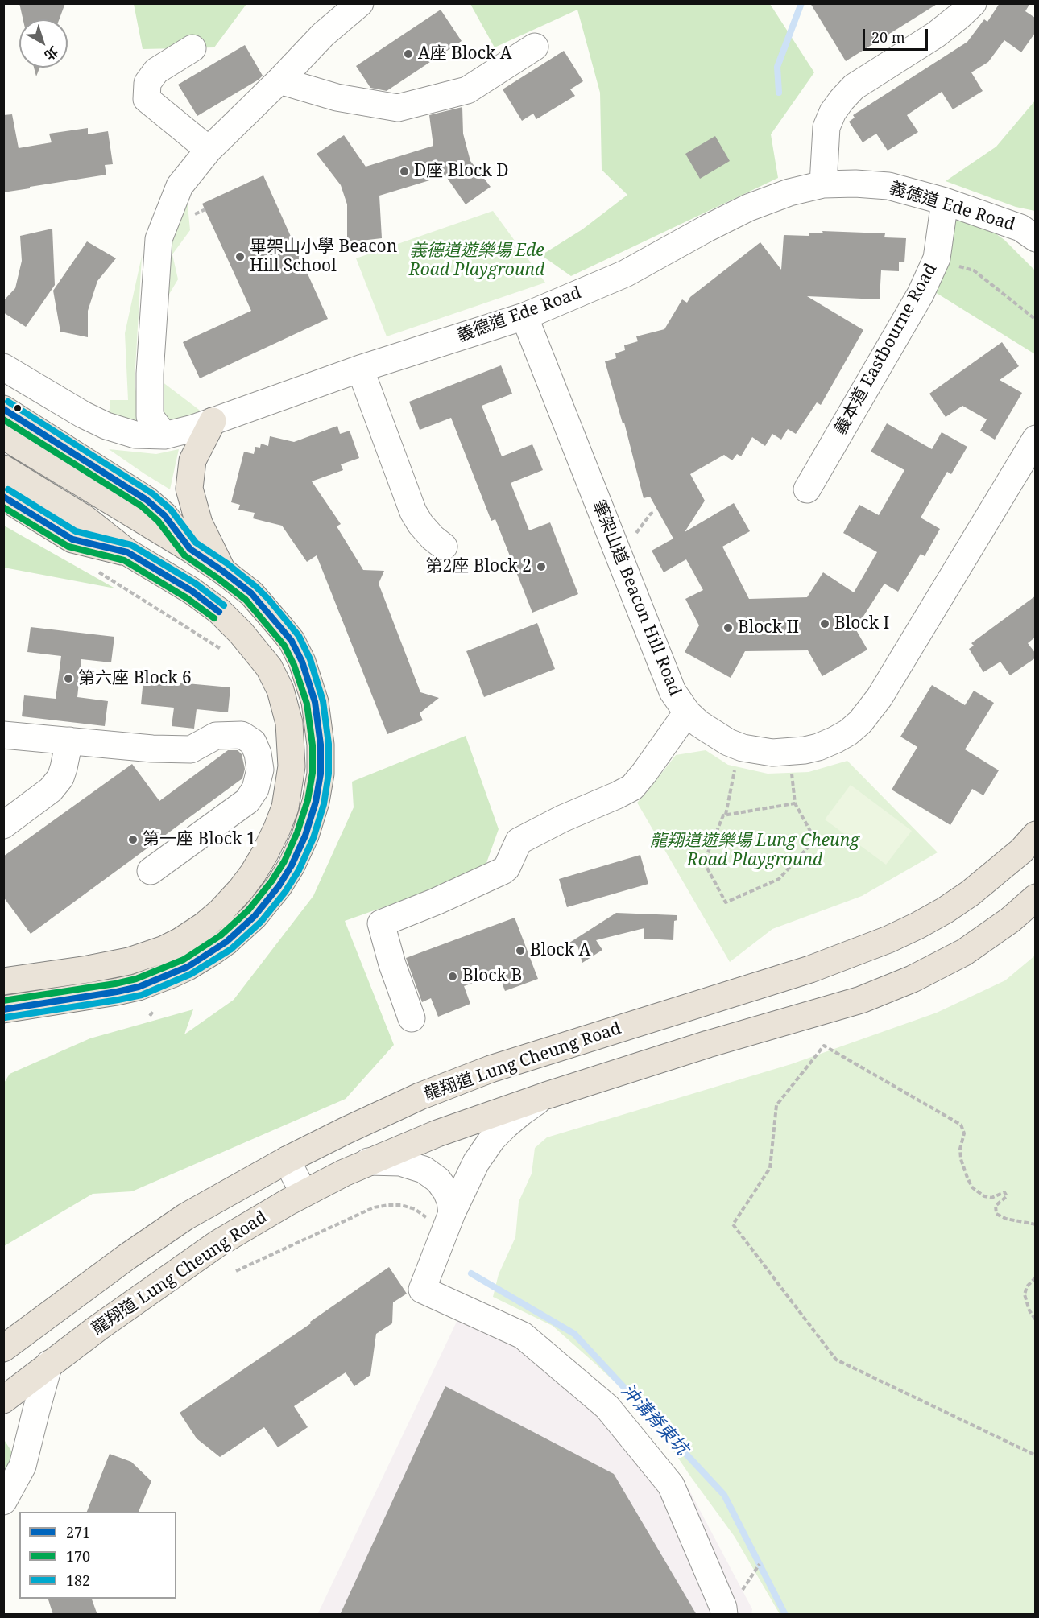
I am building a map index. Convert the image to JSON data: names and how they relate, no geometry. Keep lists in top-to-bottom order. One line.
{"streets":{"highway":["龍翔道 Lung Cheung Road"],"street":["義德道 Ede Road","義本道 Eastbourne Road","筆架山道 Beacon Hill Road"]},"crossings":[["義德道 Ede Road","義本道 Eastbourne Road"],["義德道 Ede Road","筆架山道 Beacon Hill Road"]],"water":["沖溝脊東坑"],"parks":["義德道遊樂場 Ede Road Playground","龍翔道遊樂場 Lung Cheung Road Playground"],"places":["A座 Block A","D座 Block D","畢架山小學 Beacon Hill School","第2座 Block 2","Block I","Block II","第六座 Block 6","第一座 Block 1","Block A","Block B"],"lines":["transit line 182","transit line 271","transit line 170"],"legend":["271","170","182"],"scale_bar":"20 m","north":"bottom right"}
